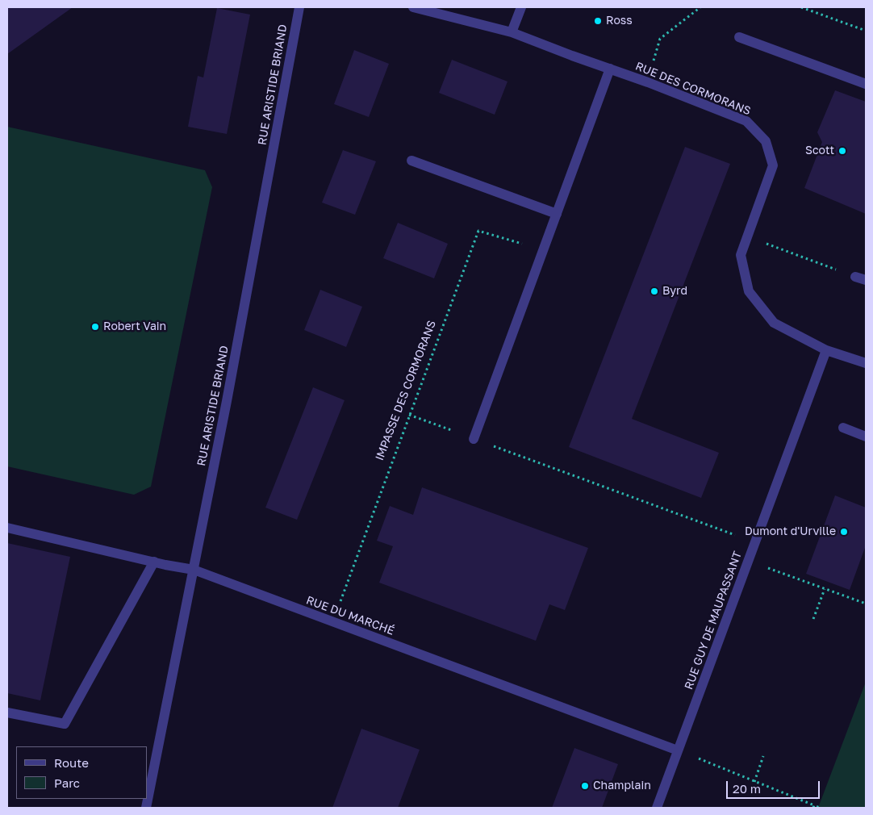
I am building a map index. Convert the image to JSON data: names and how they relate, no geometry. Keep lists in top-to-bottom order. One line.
{"streets":{"street":["RUE ARISTIDE BRIAND","RUE DES CORMORANS","RUE DU MARCHÉ","RUE GUY DE MAUPASSANT"],"path":["IMPASSE DES CORMORANS"]},"crossings":[["RUE ARISTIDE BRIAND","RUE DU MARCHÉ"],["RUE DES CORMORANS","RUE GUY DE MAUPASSANT"],["IMPASSE DES CORMORANS","RUE DU MARCHÉ"],["RUE DU MARCHÉ","RUE GUY DE MAUPASSANT"]],"places":["Ross","Scott","Byrd","Robert Vain","Dumont d'Urville","Champlain"],"legend":["Route","Parc"],"scale_bar":"20 m"}
